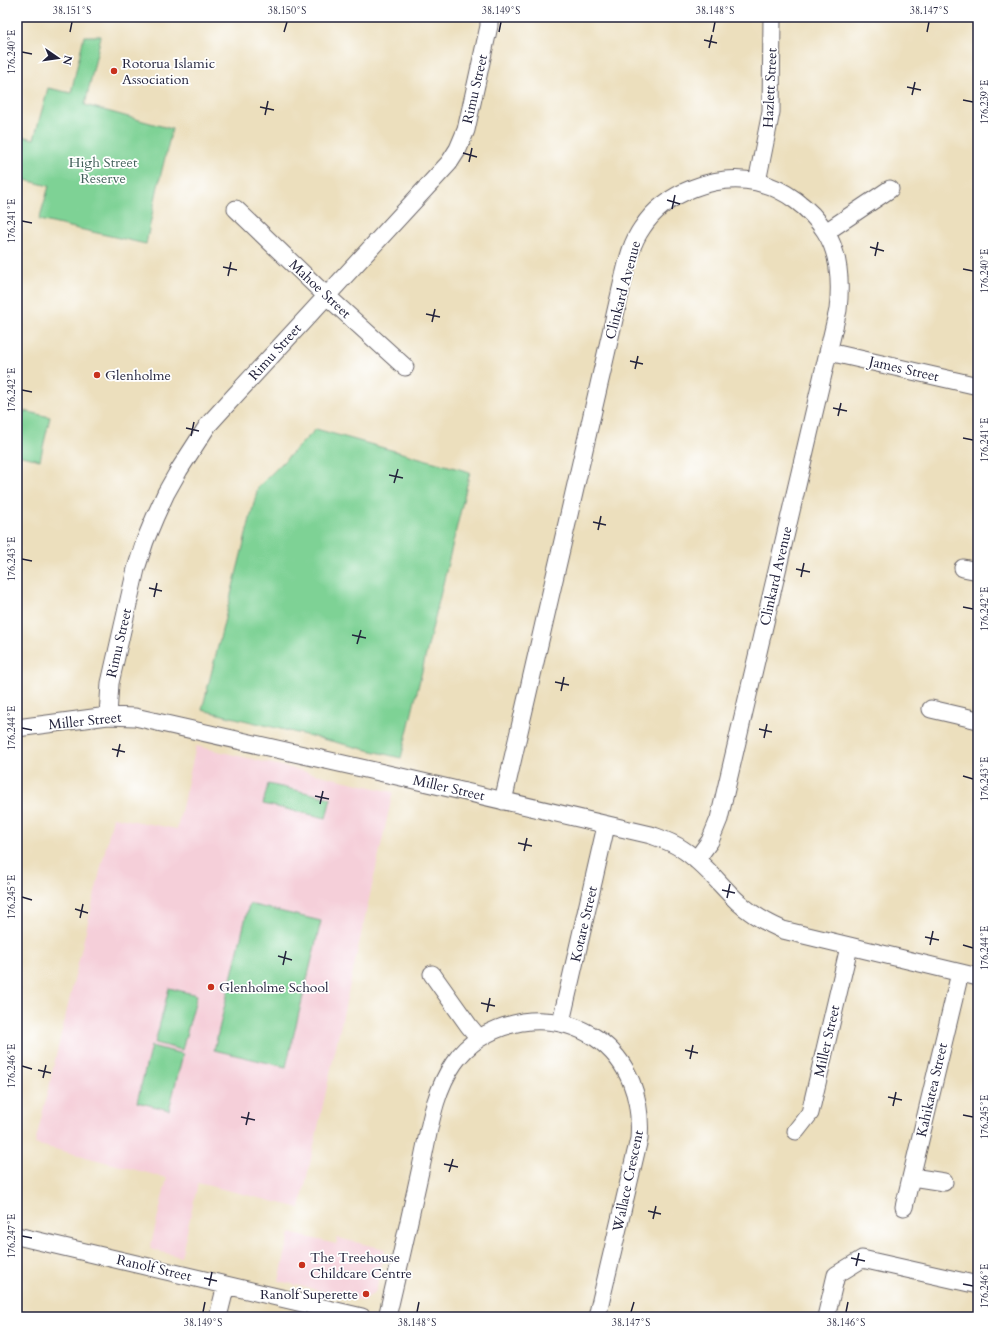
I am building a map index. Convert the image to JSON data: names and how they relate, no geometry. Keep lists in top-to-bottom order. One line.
{"streets":{"street":["Hazlett Street","Rimu Street","Mahoe Street","Clinkard Avenue","James Street","Miller Street","Kotare Street","Kahikatea Street","Wallace Crescent","Ranolf Street"]},"crossings":[["Hazlett Street","Clinkard Avenue"],["Rimu Street","Mahoe Street"],["Rimu Street","Miller Street"],["Clinkard Avenue","James Street"],["Clinkard Avenue","Miller Street"],["Miller Street","Kotare Street"],["Miller Street","Kahikatea Street"],["Kotare Street","Wallace Crescent"]],"parks":["High Street Reserve"],"places":["Rotorua Islamic Association","Glenholme","Glenholme School","The Treehouse Childcare Centre","Ranolf Superette"],"north":"right","coordinates":["38.151°S","38.150°S","38.149°S","38.148°S","38.147°S","176.240°E","176.239°E","176.241°E","176.242°E","176.243°E","176.244°E","176.245°E","176.246°E","176.247°E","38.146°S"]}
